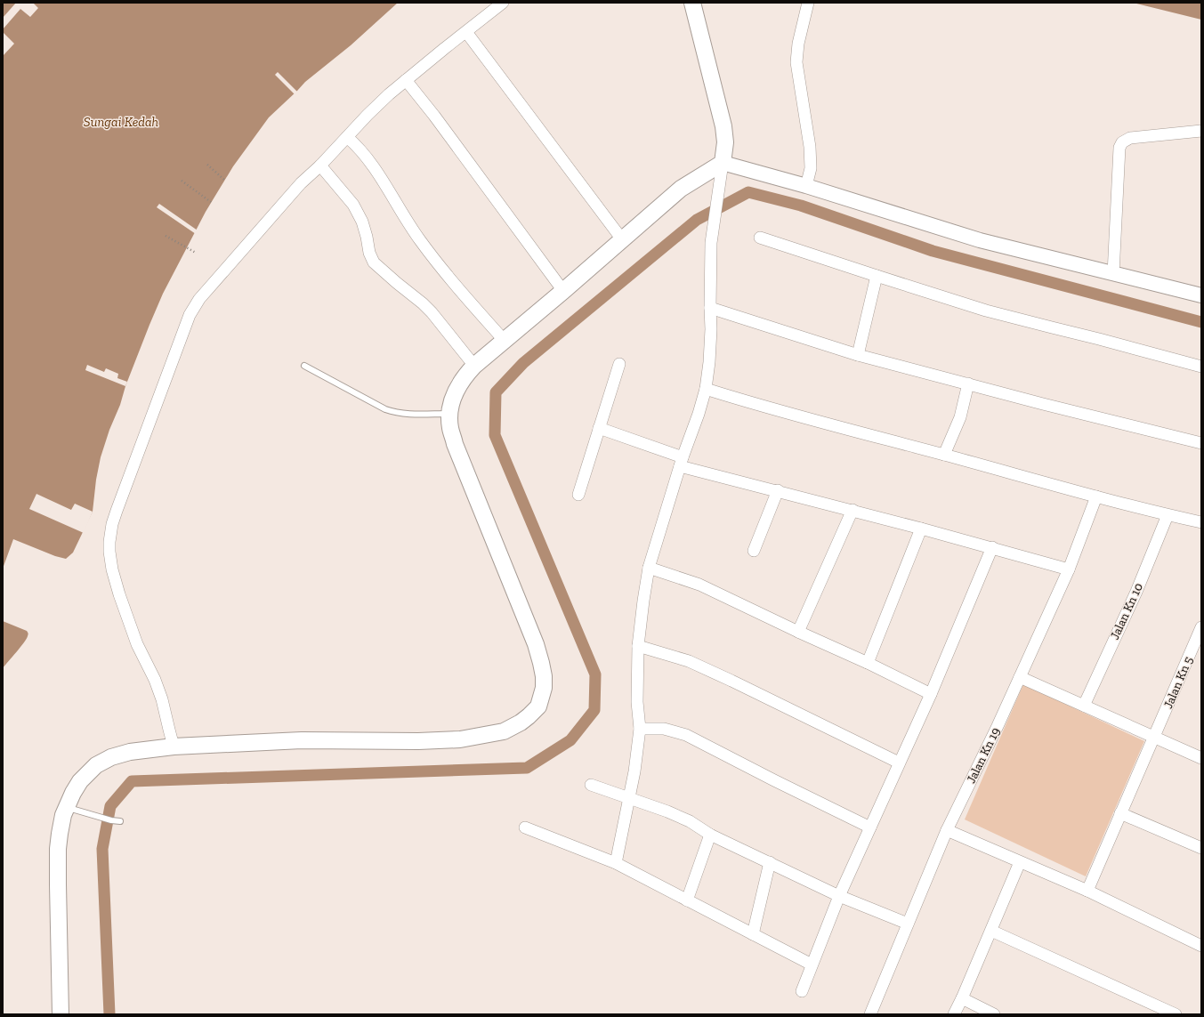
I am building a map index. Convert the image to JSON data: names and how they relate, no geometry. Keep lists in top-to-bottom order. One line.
{"streets":{"street":["Jalan Kn 10","Jalan Kn 5","Jalan Kn 19"]},"water":["Sungai Kedah"]}
